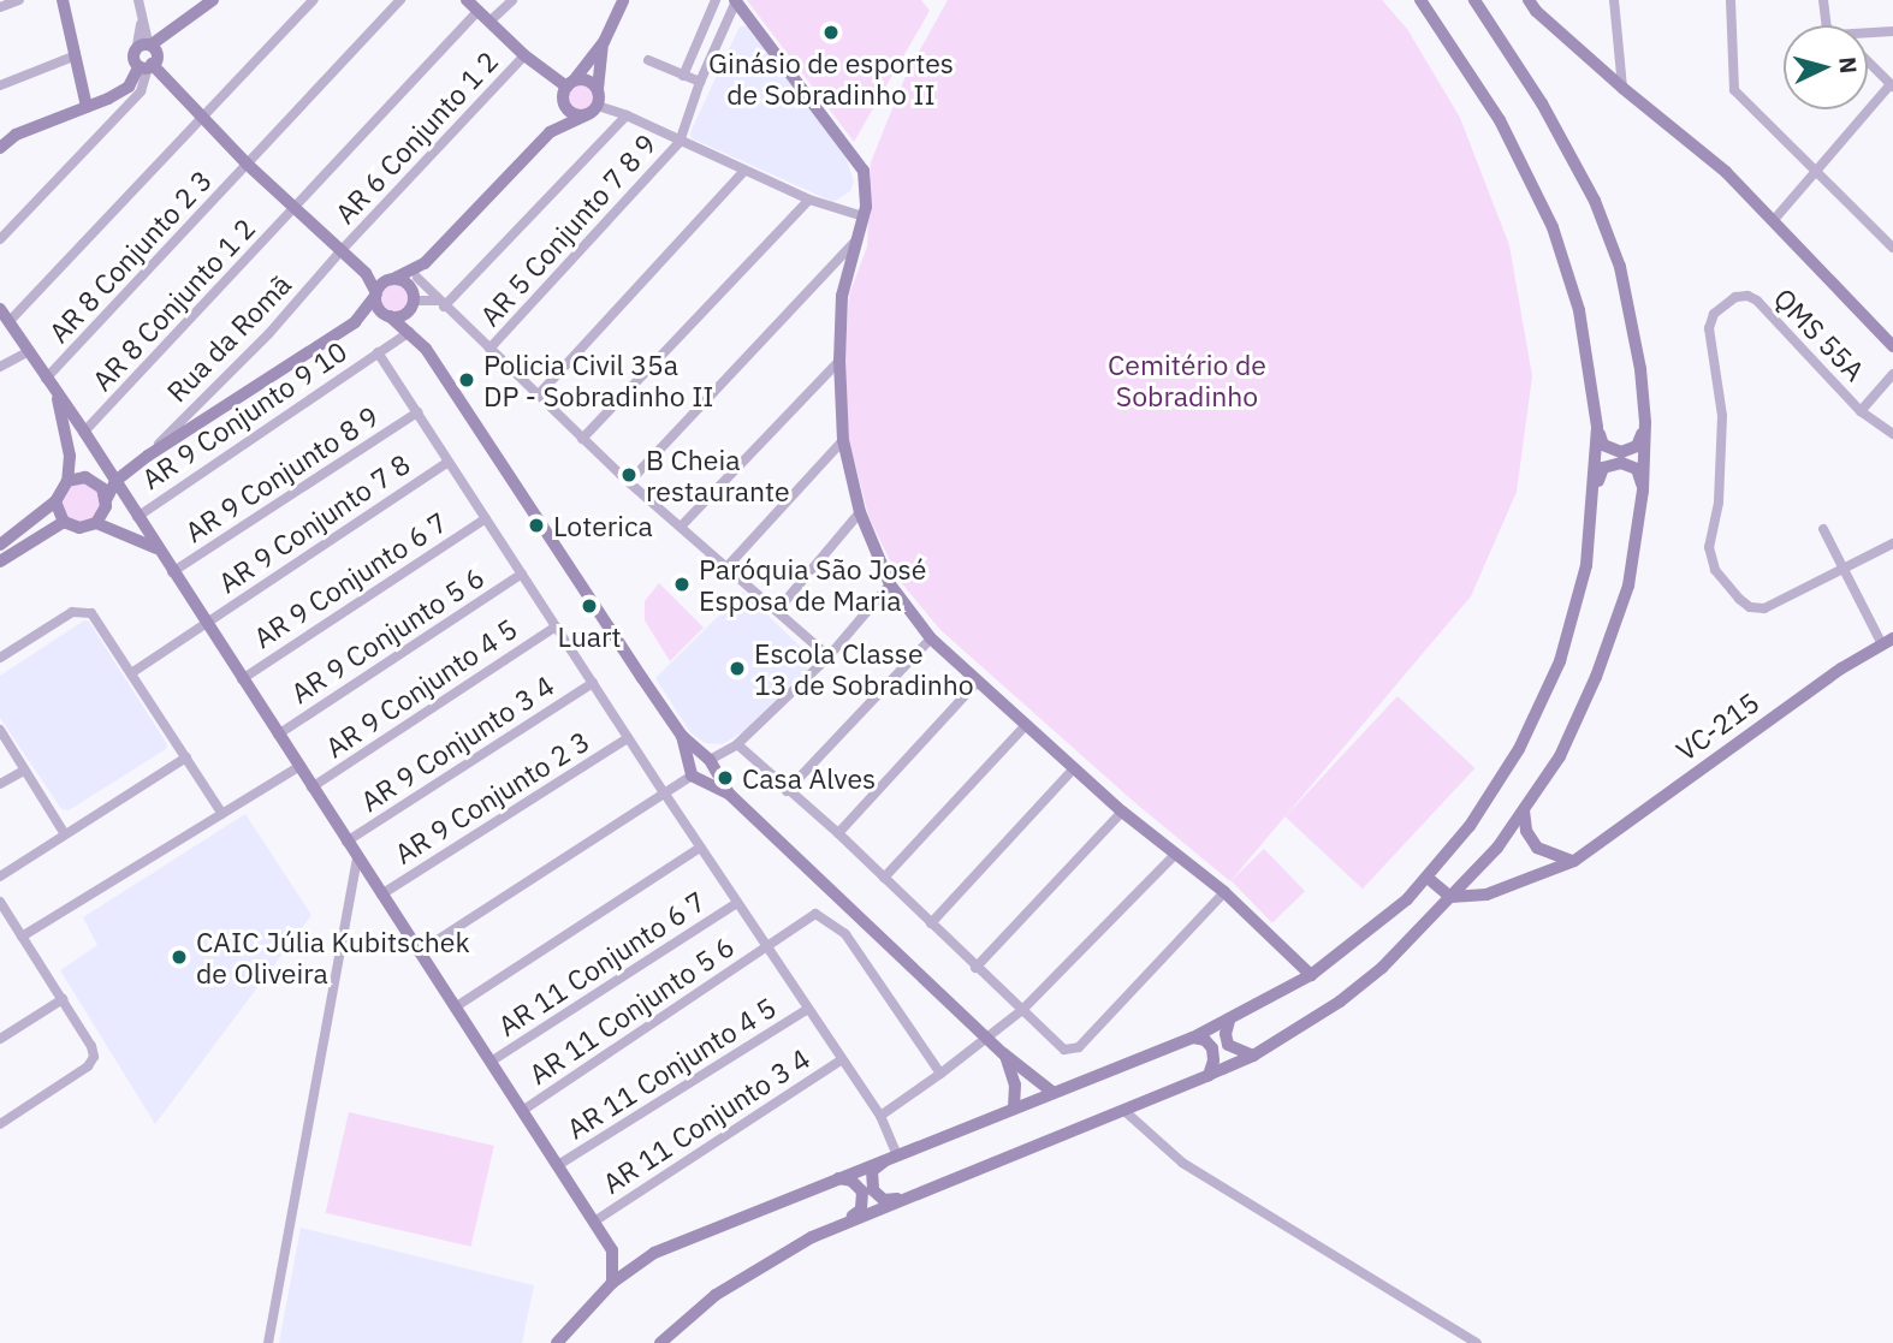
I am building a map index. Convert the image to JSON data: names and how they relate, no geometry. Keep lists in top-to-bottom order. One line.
{"streets":{"street":["AR 6 Conjunto 1 2","AR 5 Conjunto 7 8 9","AR 8 Conjunto 2 3","AR 8 Conjunto 1 2","QMS 55A","Rua da Romã","AR 9 Conjunto 9 10","AR 9 Conjunto 8 9","AR 9 Conjunto 7 8","AR 9 Conjunto 6 7","AR 9 Conjunto 5 6","AR 9 Conjunto 4 5","VC-215","AR 9 Conjunto 3 4","AR 9 Conjunto 2 3","AR 11 Conjunto 6 7","AR 11 Conjunto 5 6","AR 11 Conjunto 4 5","AR 11 Conjunto 3 4"]},"crossings":[["AR 6 Conjunto 1 2","Rua da Romã"]],"parks":["Cemitério de Sobradinho"],"places":["Ginásio de esportes de Sobradinho II","Policia Civil 35a DP - Sobradinho II","B Cheia restaurante","Loterica","Paróquia São José Esposa de Maria","Luart","Escola Classe 13 de Sobradinho","Casa Alves","CAIC Júlia Kubitschek de Oliveira"],"north":"right"}
